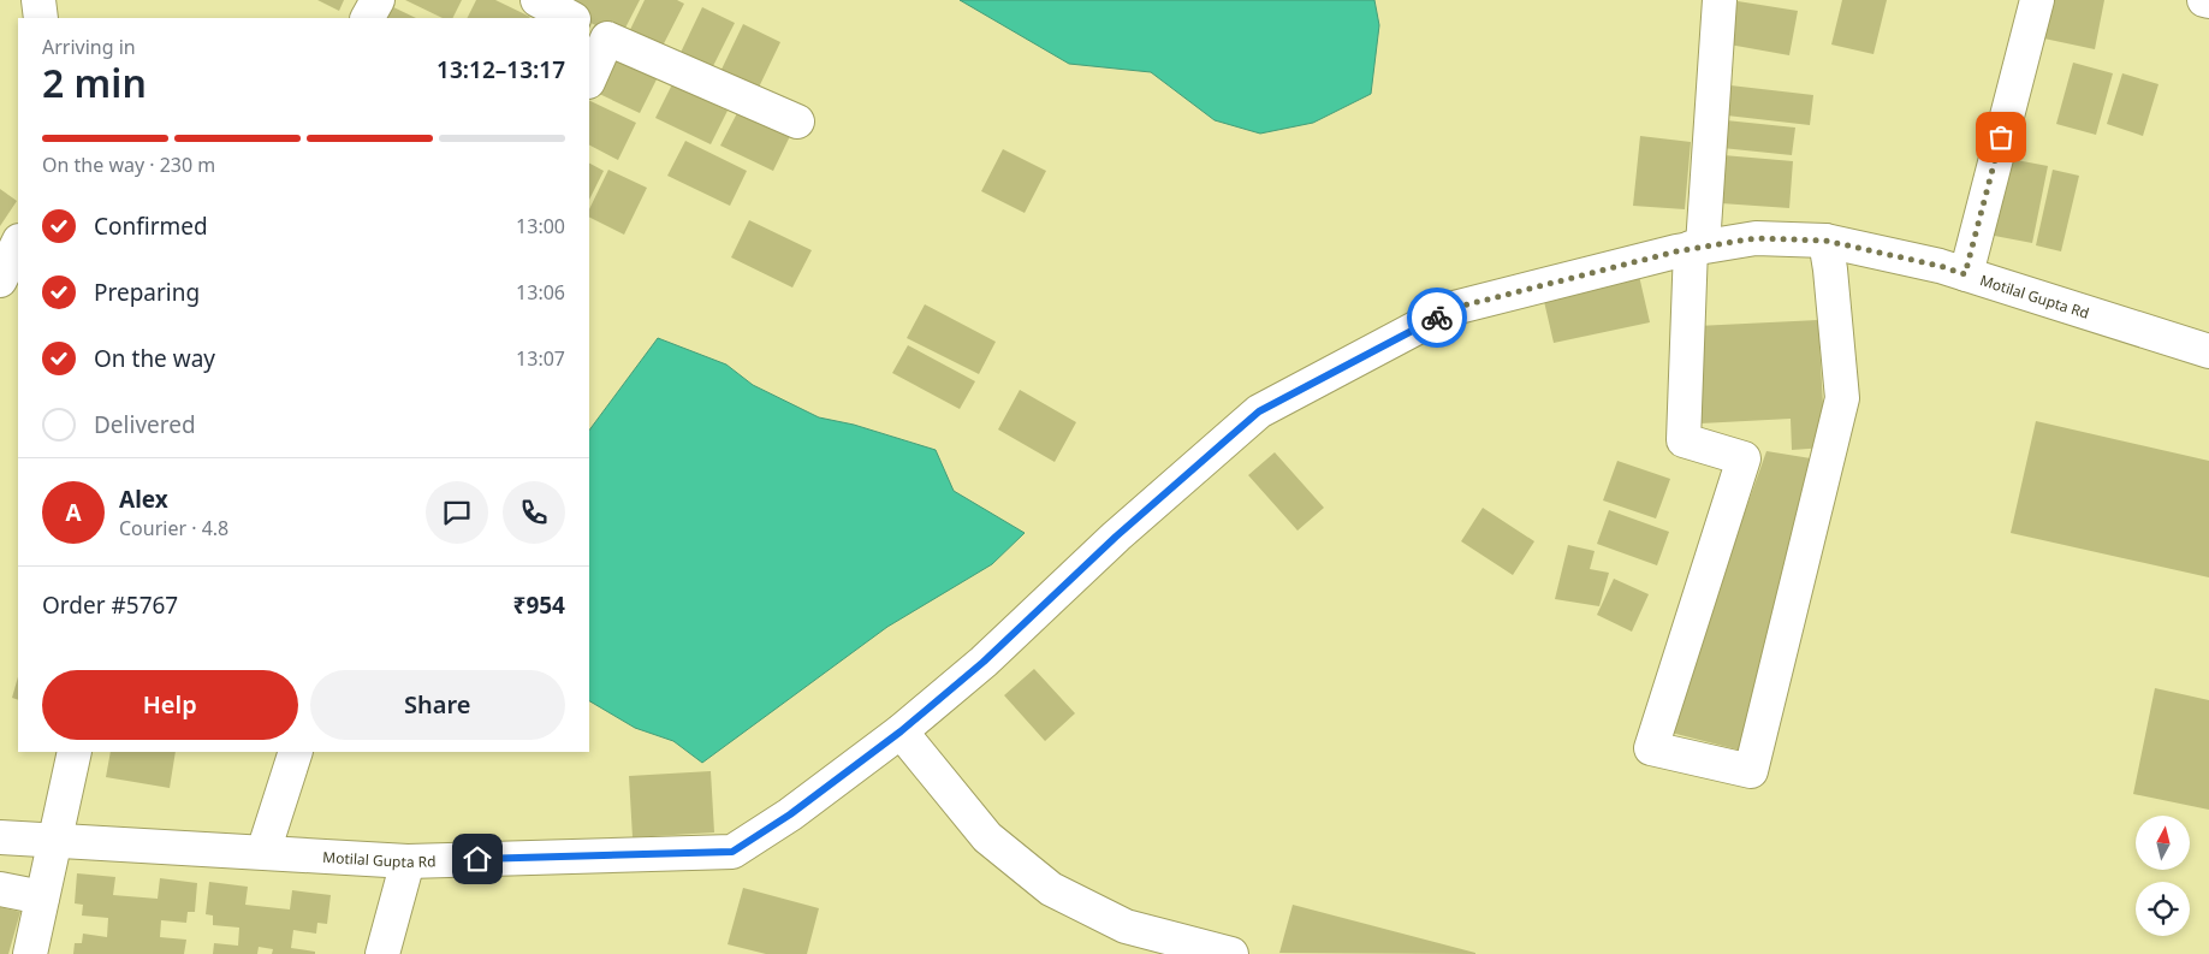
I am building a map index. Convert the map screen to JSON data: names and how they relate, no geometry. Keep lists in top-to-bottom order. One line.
{"streets":{"street":["Motilal Gupta Rd"]},"north":"top","page":{"heading":["2 min","Arriving in","13:12–13:17"],"panel":["Alex","Courier · 4.8","Order #5767","₹954"],"bar":"On the way · 230 m","list":[["Confirmed","13:00"],["Preparing","13:06"],["On the way","13:07"],"Delivered"],"round":"A","buttons":["Help","Share"]}}
